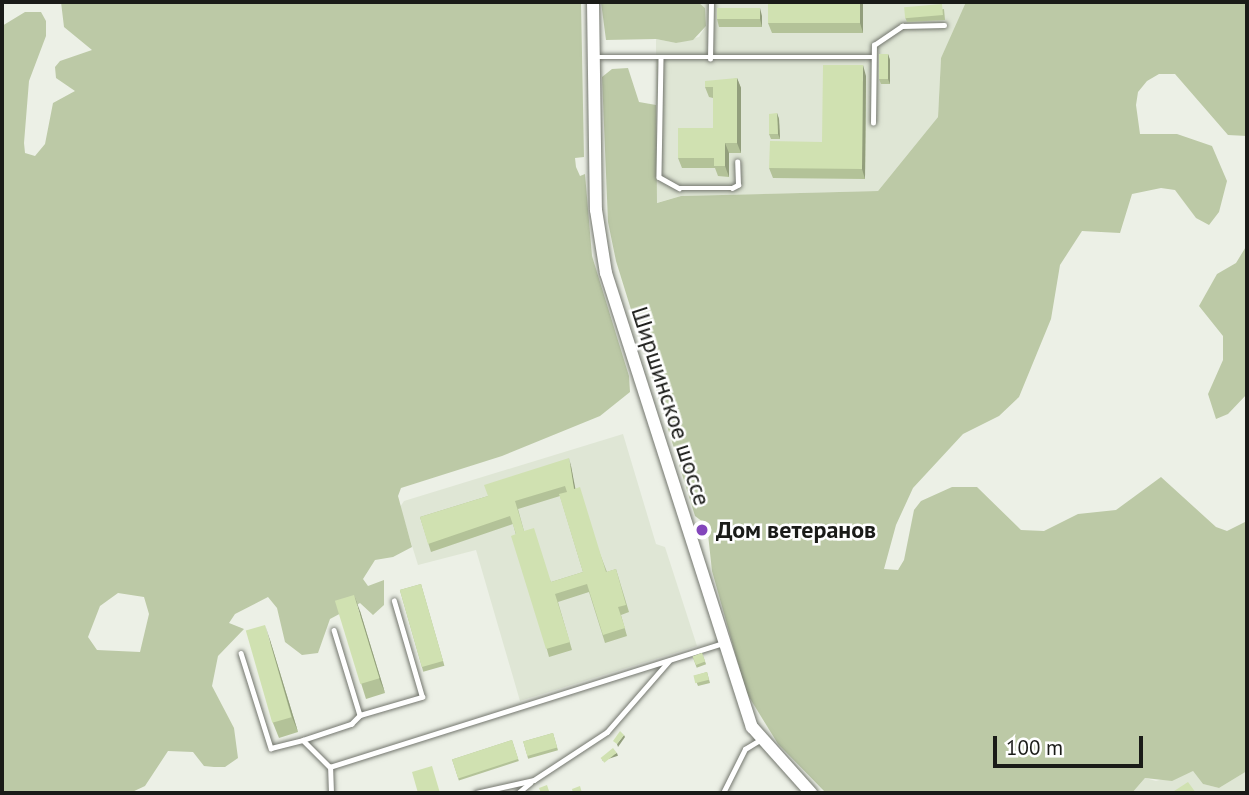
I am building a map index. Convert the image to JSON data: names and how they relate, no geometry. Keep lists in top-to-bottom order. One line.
{"streets":{"main road":["Ширшинское шоссе"]},"places":["Дом ветеранов"],"scale_bar":"100 m"}
